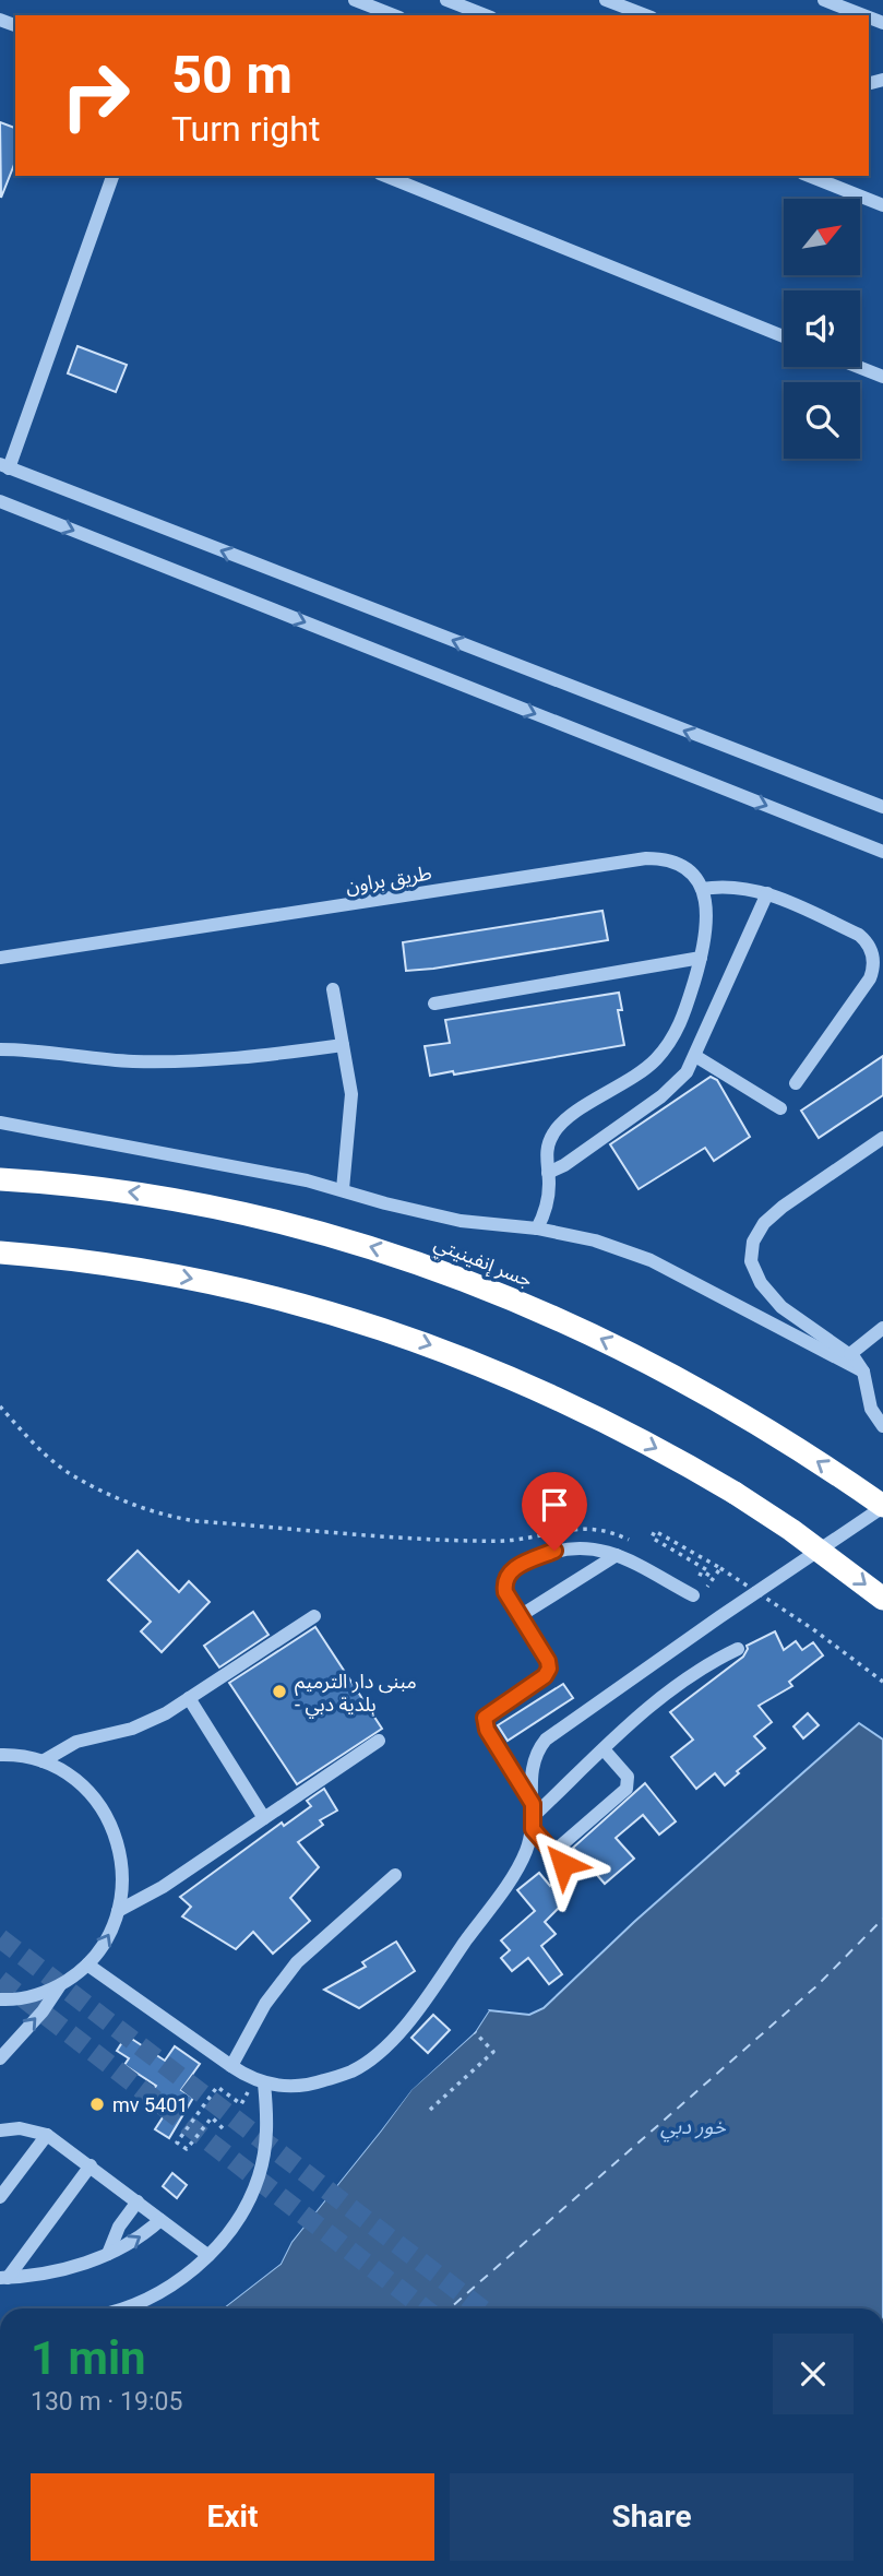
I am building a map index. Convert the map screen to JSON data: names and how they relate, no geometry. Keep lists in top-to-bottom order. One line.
{"streets":{"highway":["جسر إنفينيتي"],"street":["طريق براون"]},"water":["خور دبي"],"places":["مبنى دار الترميم - بلدية دبي","mv 5401"],"north":"top right","page":{"turn":["50 m","Turn right"],"heading":["1 min","130 m · 19:05"],"buttons":["Exit","Share"]}}
